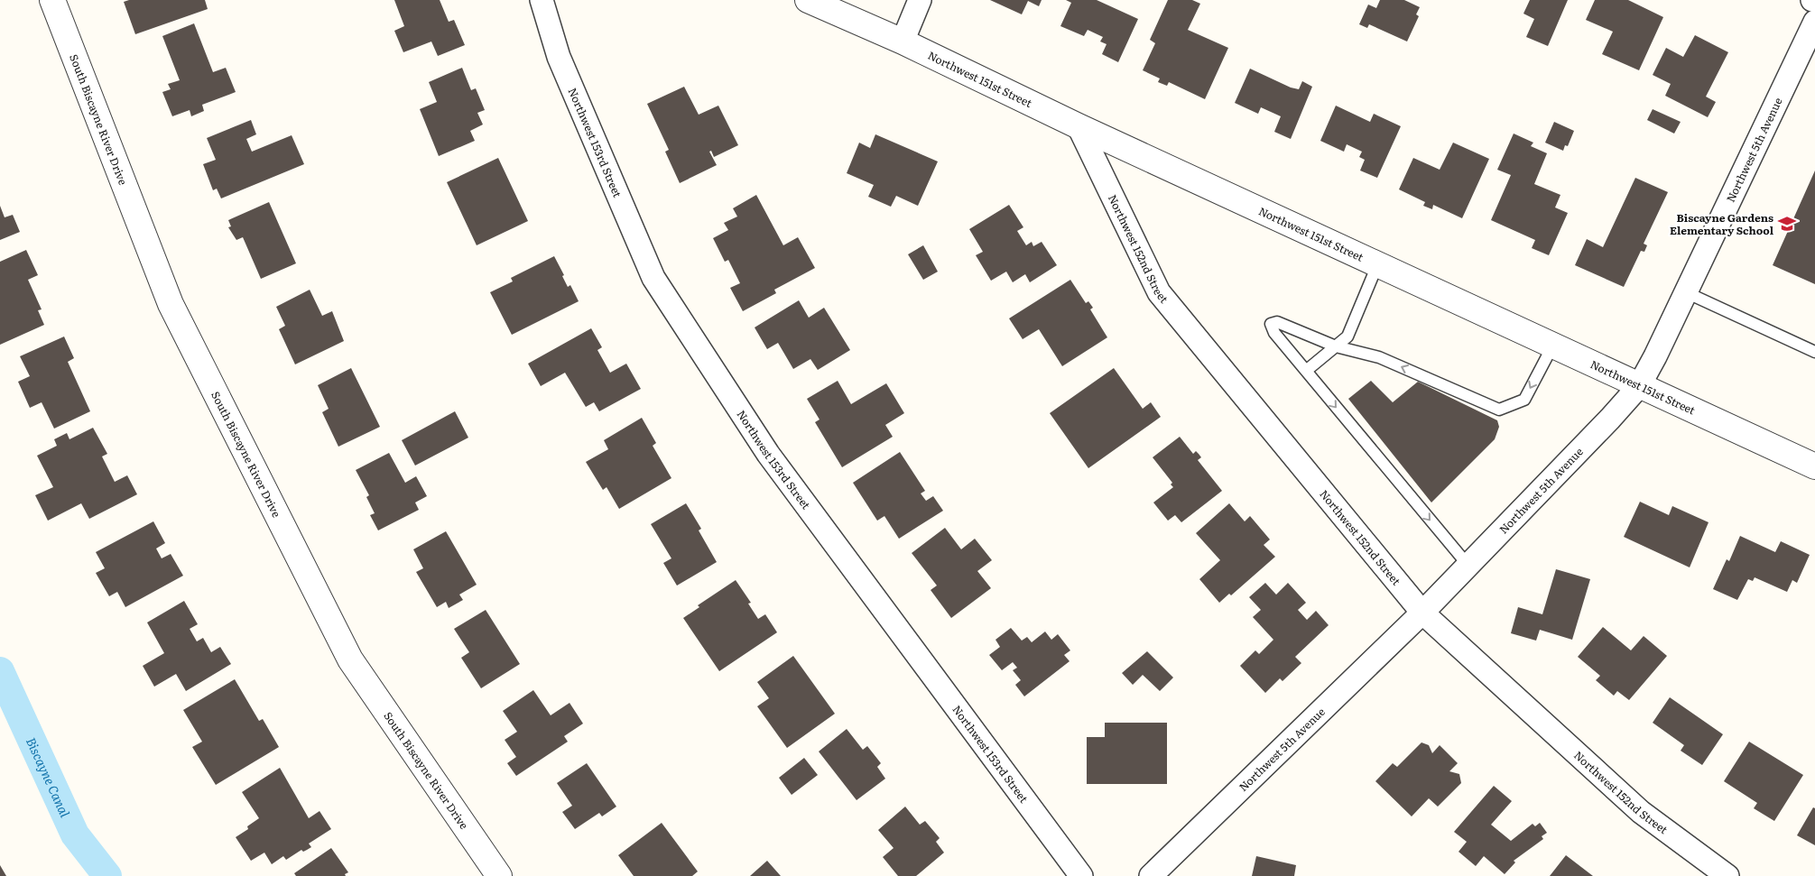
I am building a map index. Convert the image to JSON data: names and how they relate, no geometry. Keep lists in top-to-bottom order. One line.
{"streets":{"street":["Northwest 151st Street","South Biscayne River Drive","Northwest 153rd Street","Northwest 5th Avenue","Northwest 152nd Street"]},"crossings":[["Northwest 151st Street","Northwest 5th Avenue"],["Northwest 151st Street","Northwest 152nd Street"],["Northwest 5th Avenue","Northwest 152nd Street"]],"water":["Biscayne Canal"],"places":{"school or university":["Biscayne Gardens Elementary School"]}}
